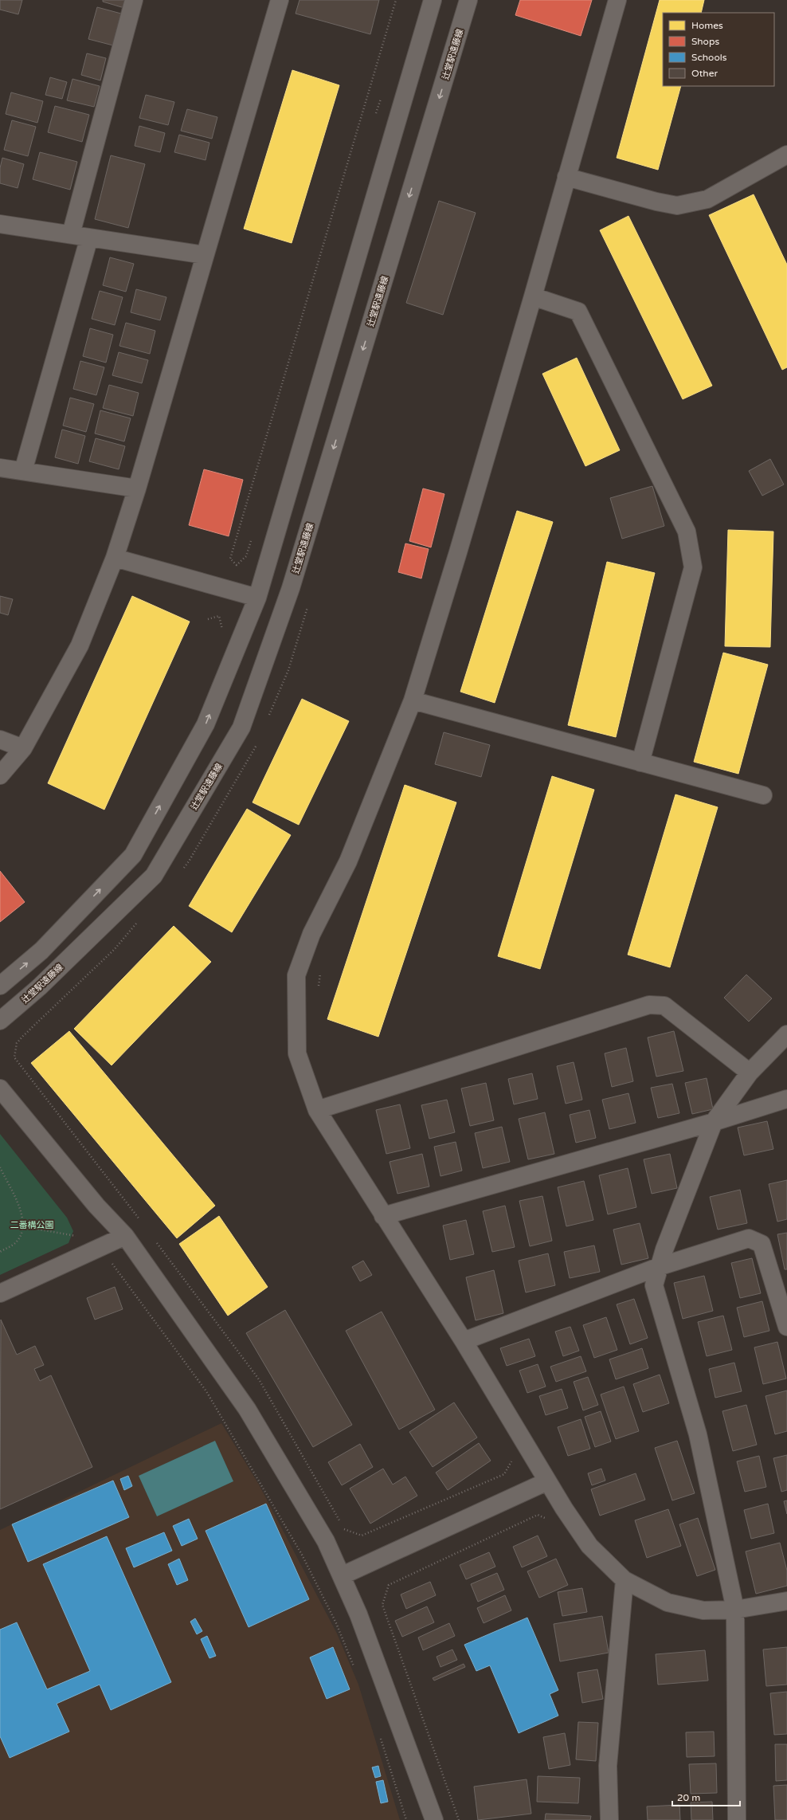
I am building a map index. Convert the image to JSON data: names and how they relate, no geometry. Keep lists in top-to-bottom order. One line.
{"streets":{"street":["辻堂駅遠藤線"]},"parks":["二番構公園"],"legend":["Homes","Shops","Schools","Other"],"scale_bar":"20 m"}
